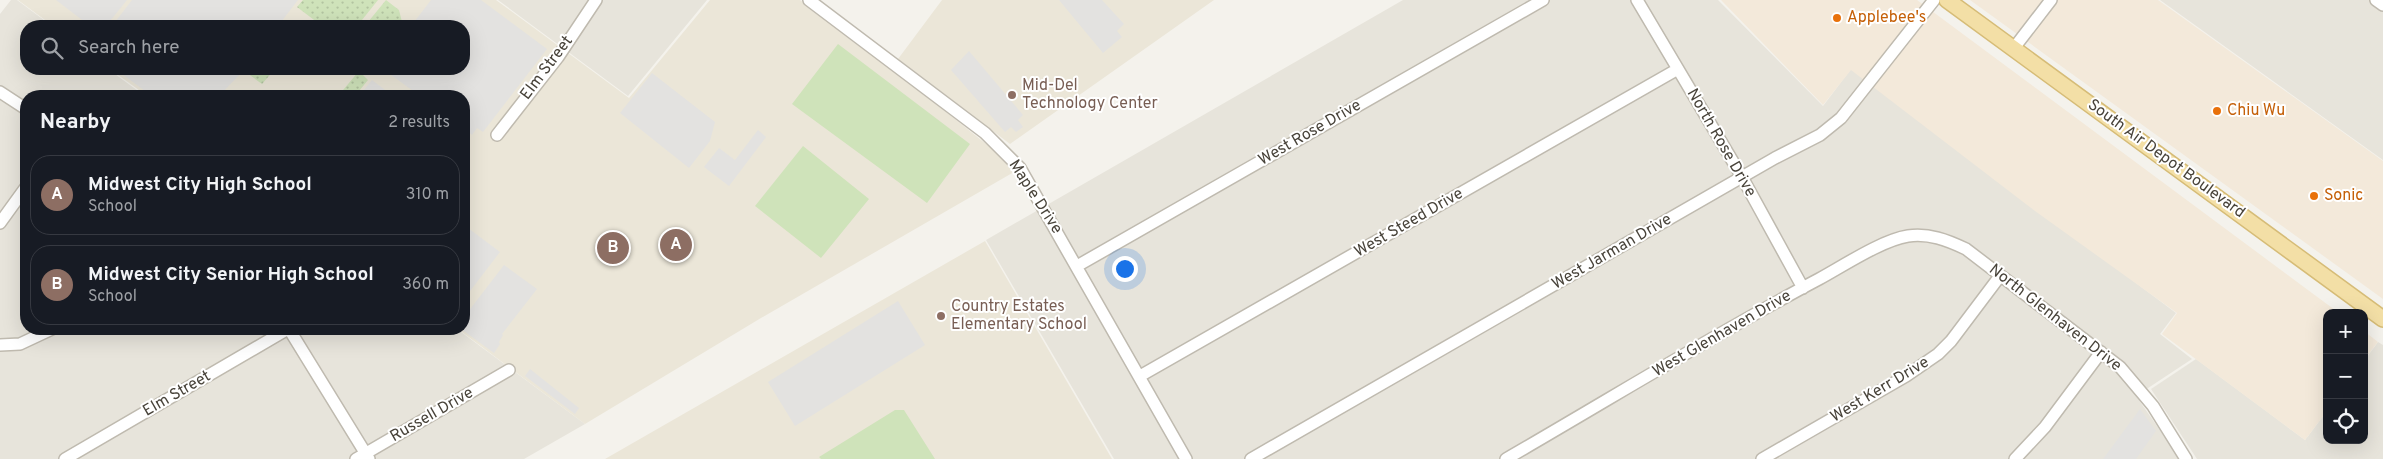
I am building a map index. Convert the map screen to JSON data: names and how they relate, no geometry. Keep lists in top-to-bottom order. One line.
{"streets":{"main road":["South Air Depot Boulevard"],"street":["Elm Street","West Rose Drive","North Rose Drive","Maple Drive","West Steed Drive","West Jarman Drive","North Glenhaven Drive","West Glenhaven Drive","West Kerr Drive","Russell Drive"]},"crossings":[["West Rose Drive","Maple Drive"],["North Rose Drive","West Steed Drive"],["North Rose Drive","West Jarman Drive"],["North Rose Drive","West Glenhaven Drive"],["Maple Drive","West Steed Drive"],["North Glenhaven Drive","West Glenhaven Drive"],["North Glenhaven Drive","West Kerr Drive"]],"places":["Applebee's","Mid-Del Technology Center","Chiu Wu","Sonic","Country Estates Elementary School"],"page":{"search":"Search here","heading":["Nearby","2 results"],"list":[{"mark":"A","name":"Midwest City High School","note":"School","value":"310 m"},{"mark":"B","name":"Midwest City Senior High School","note":"School","value":"360 m"}],"pins":["A","B"],"map_buttons":["+","−"]}}
